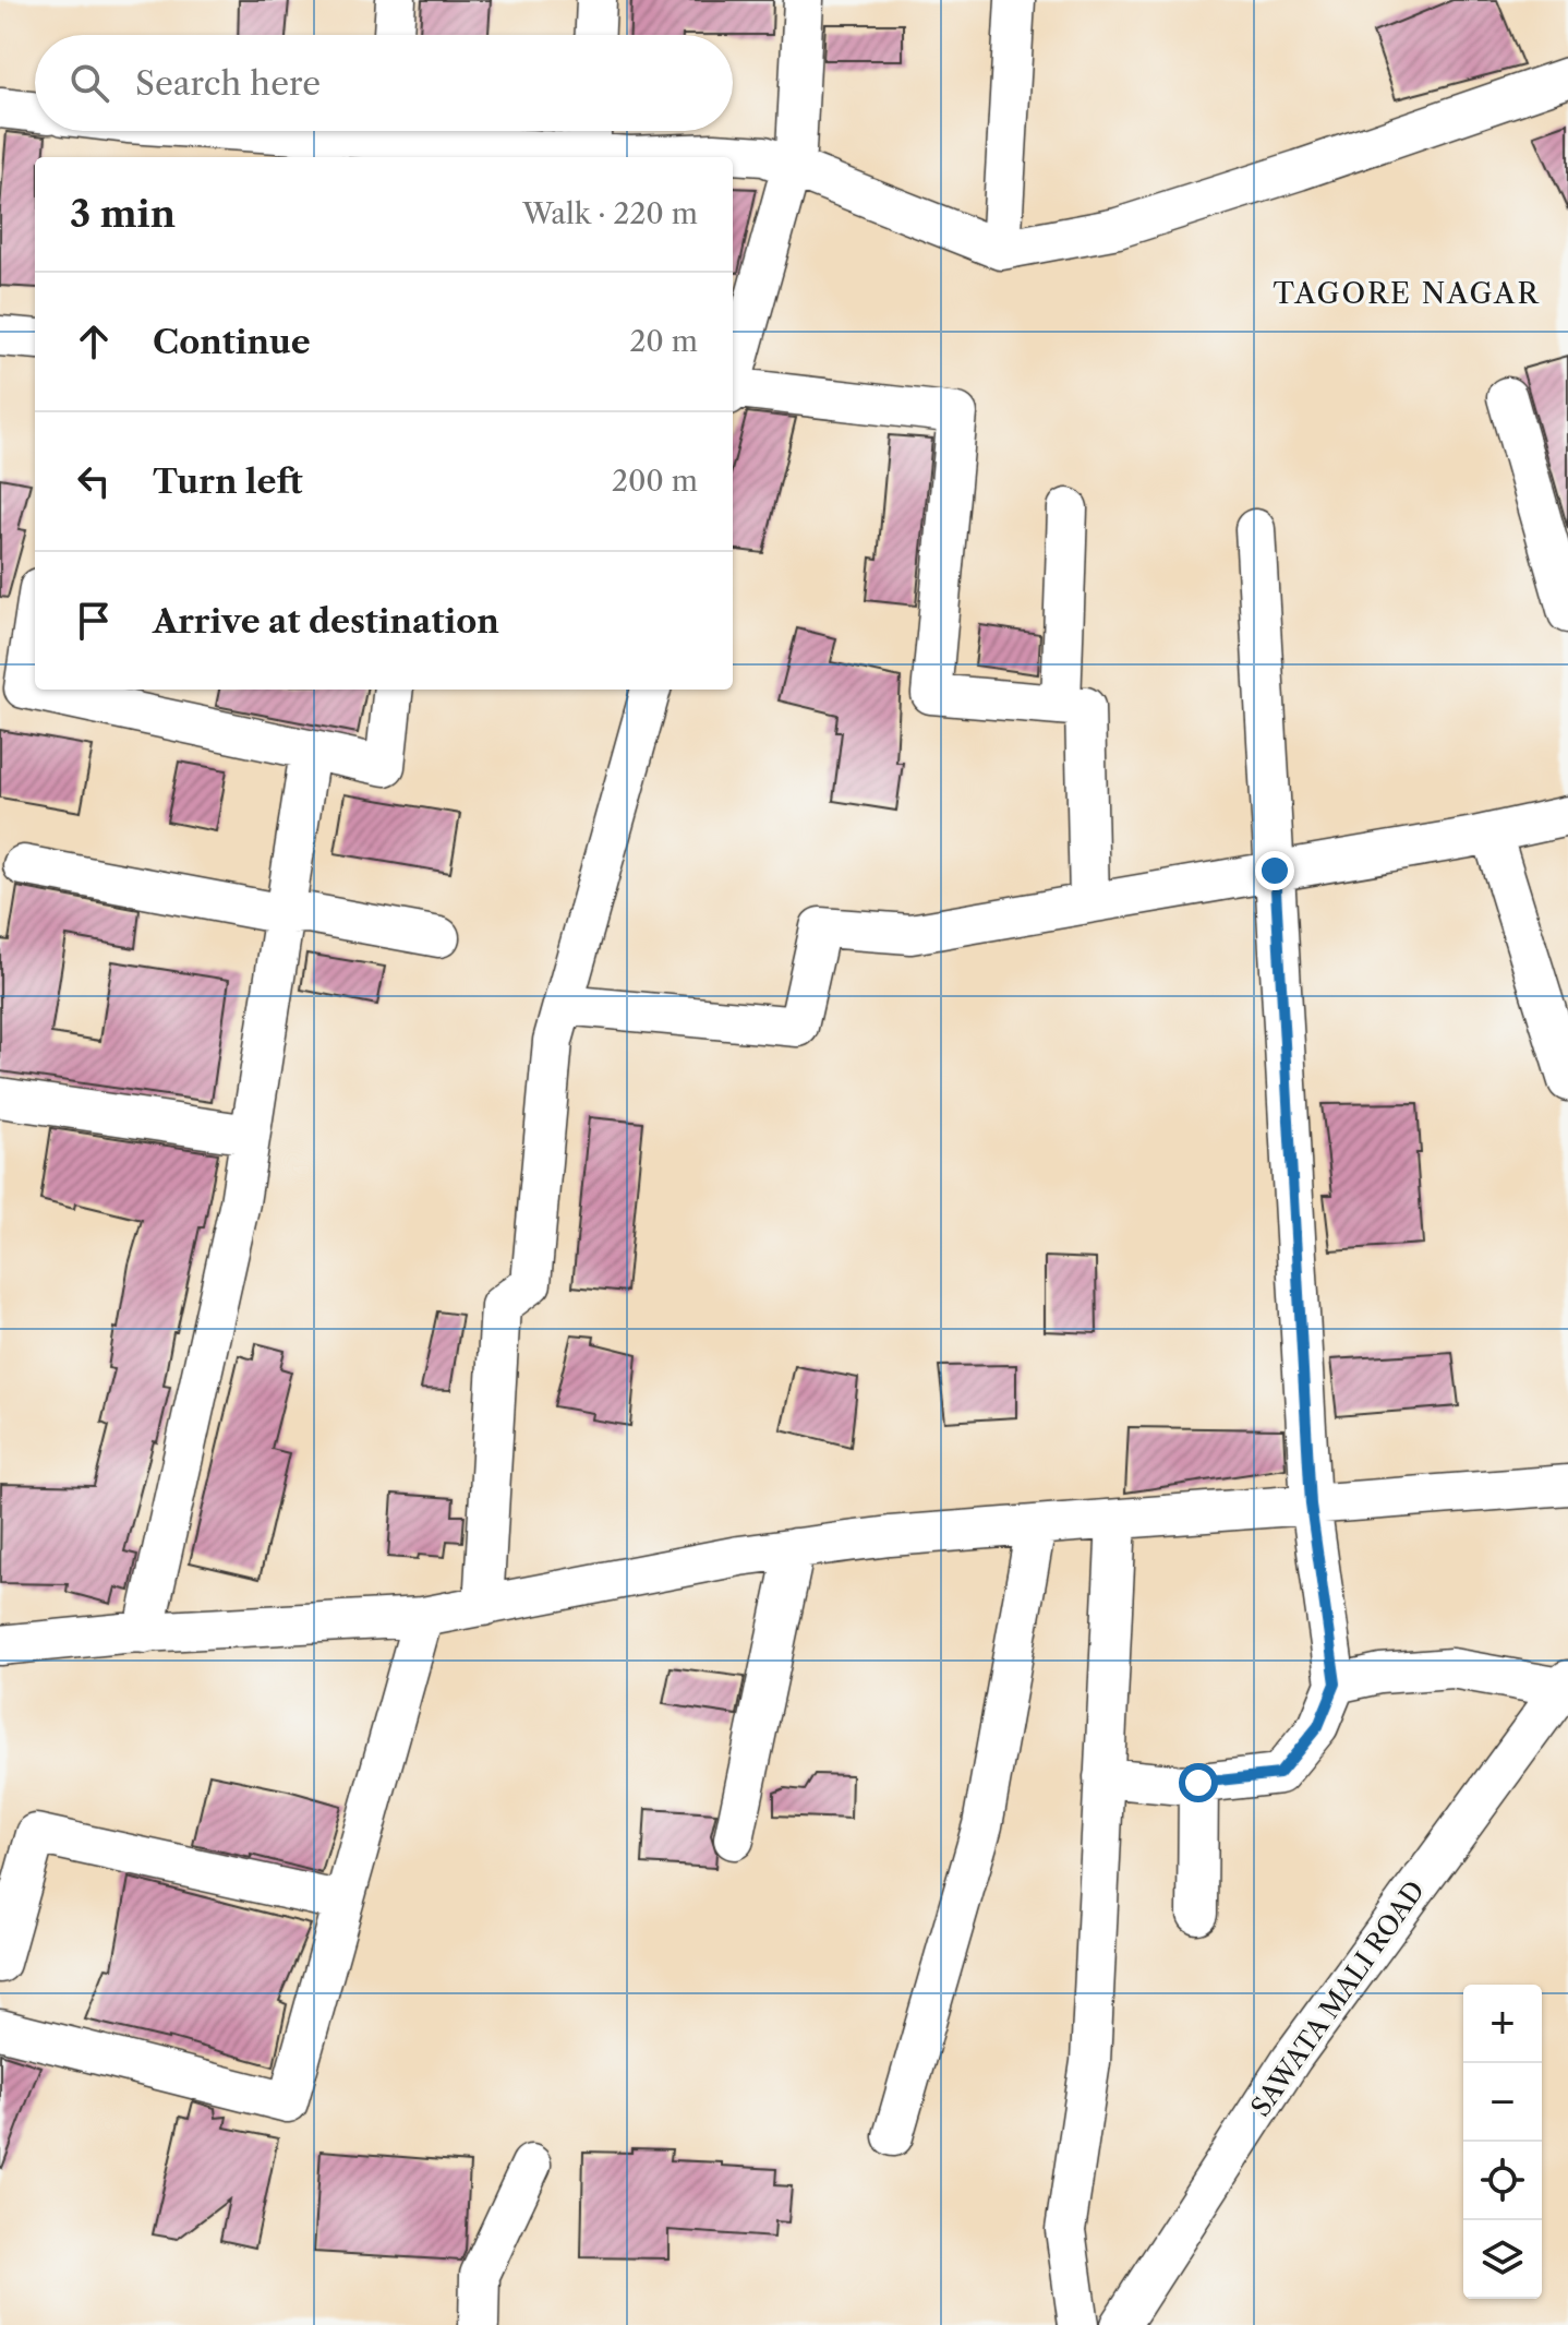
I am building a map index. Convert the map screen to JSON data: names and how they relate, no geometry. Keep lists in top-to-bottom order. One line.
{"streets":{"street":["SAWATA MALI ROAD"]},"districts":["TAGORE NAGAR"],"page":{"search":"Search here","heading":["3 min","Walk · 220 m"],"list":[["Continue","20 m"],["Turn left","200 m"],"Arrive at destination"],"map_buttons":["+","−"]}}
